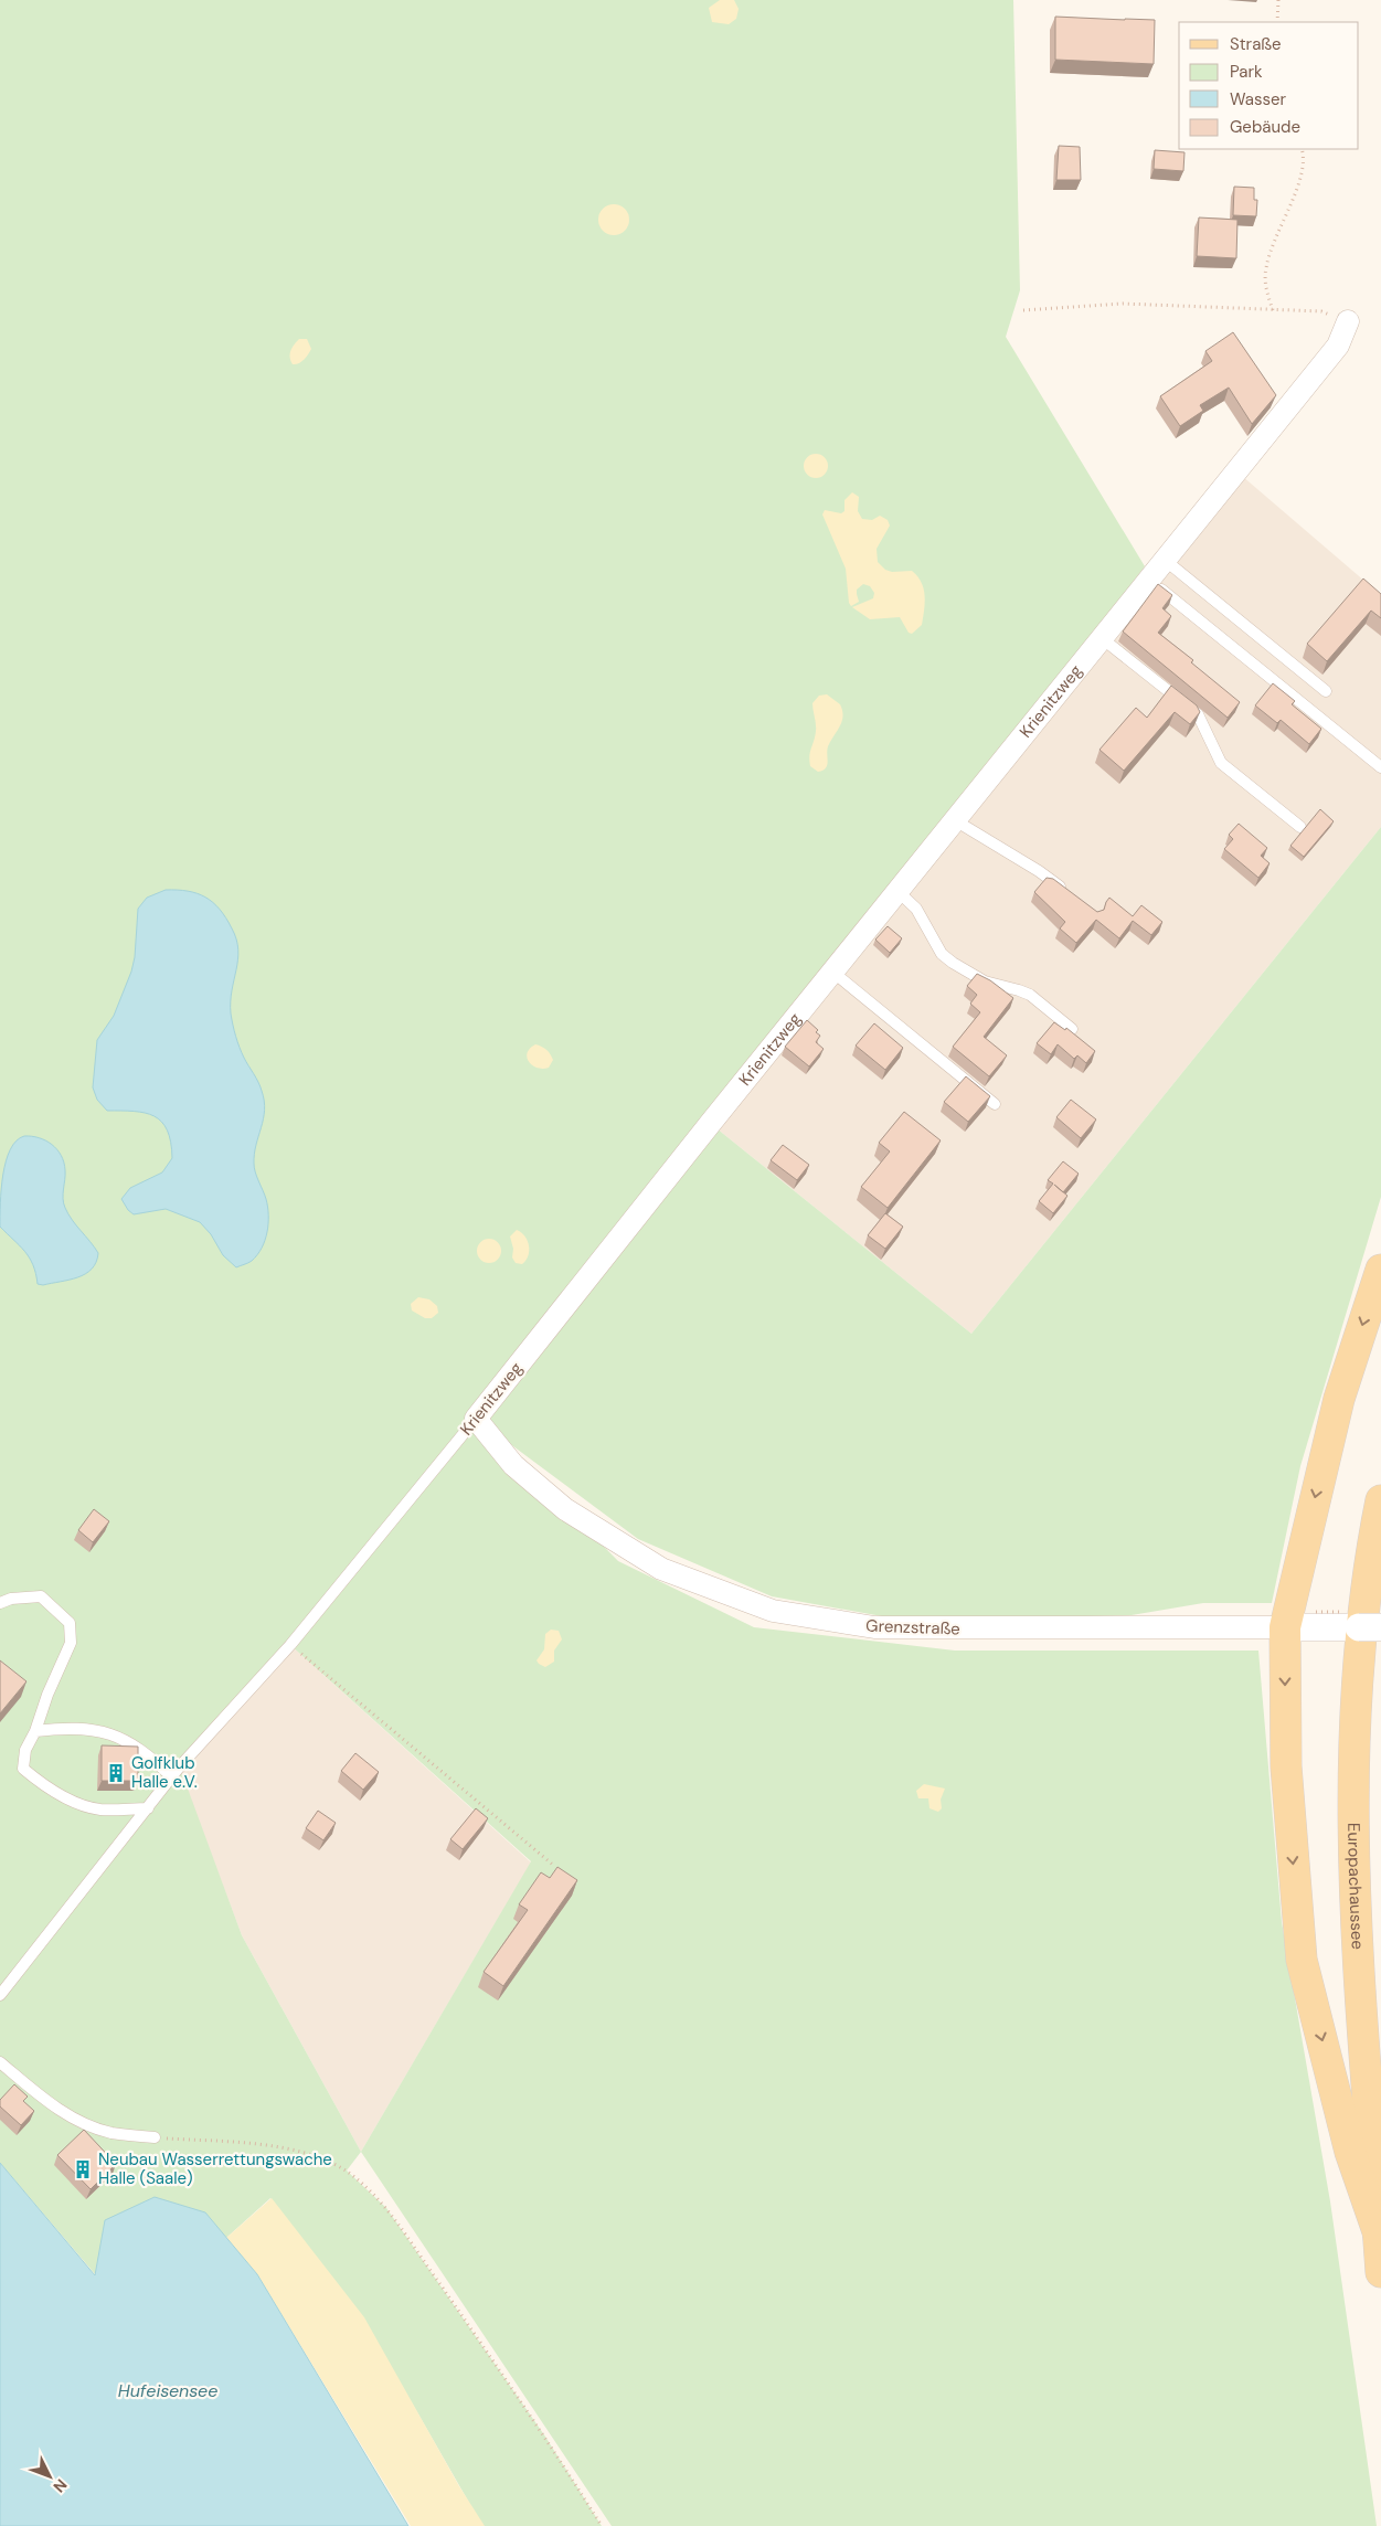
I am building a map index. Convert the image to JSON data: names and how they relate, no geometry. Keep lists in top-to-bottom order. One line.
{"streets":{"main road":["Europachaussee"],"street":["Krienitzweg","Grenzstraße"]},"crossings":[["Krienitzweg","Grenzstraße"]],"water":["Hufeisensee"],"places":{"building":["Golfklub Halle e.V.","Neubau Wasserrettungswache Halle (Saale)"]},"legend":["Straße","Park","Wasser","Gebäude"],"north":"bottom right"}
